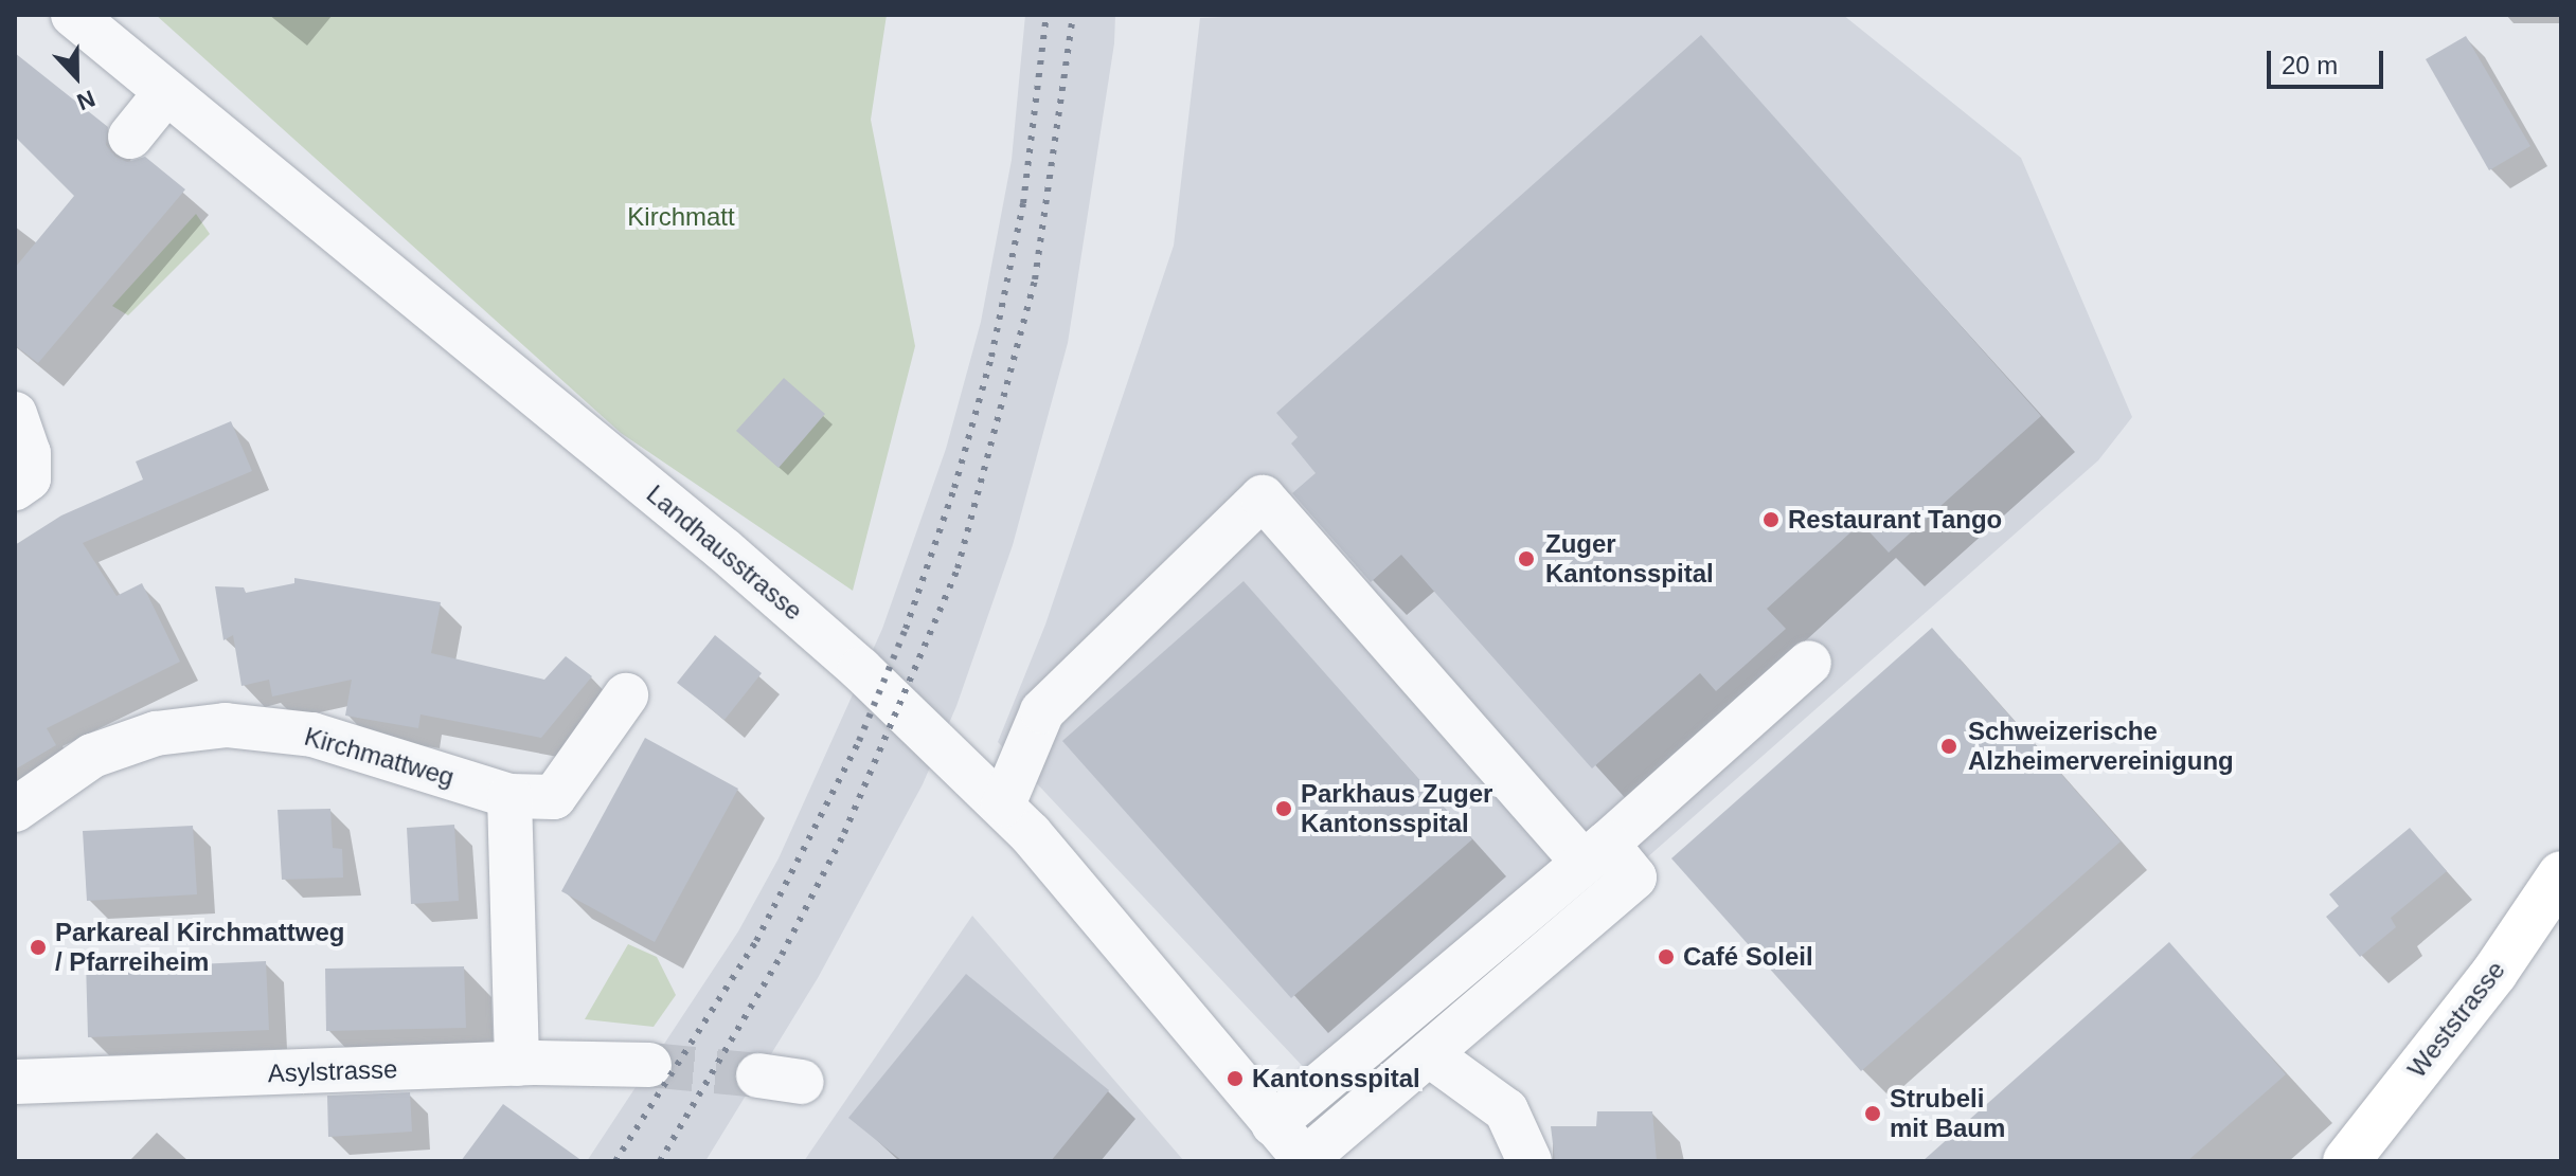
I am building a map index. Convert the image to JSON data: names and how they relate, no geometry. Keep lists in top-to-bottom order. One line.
{"streets":{"main road":["Weststrasse"],"street":["Landhausstrasse","Kirchmattweg","Asylstrasse"]},"parks":["Kirchmatt"],"places":["Restaurant Tango","Zuger Kantonsspital","Schweizerische Alzheimervereinigung","Parkhaus Zuger Kantonsspital","Parkareal Kirchmattweg / Pfarreiheim","Café Soleil","Kantonsspital","Strubeli mit Baum"],"scale_bar":"20 m","north":"bottom"}
